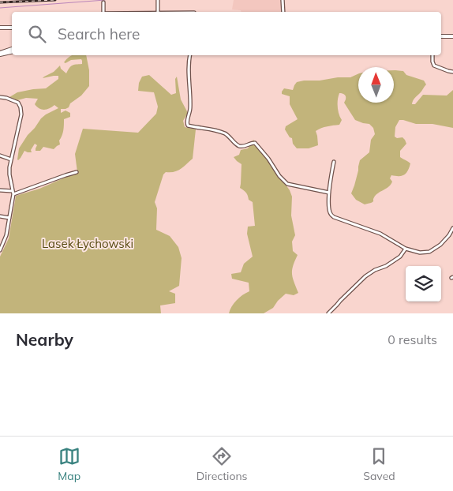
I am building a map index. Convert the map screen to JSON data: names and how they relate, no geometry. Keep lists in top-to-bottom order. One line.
{"parks":["Lasek Łychowski"],"north":"top","page":{"search":"Search here","heading":["Nearby","0 results"],"nav":["Map","Directions","Saved"]}}
